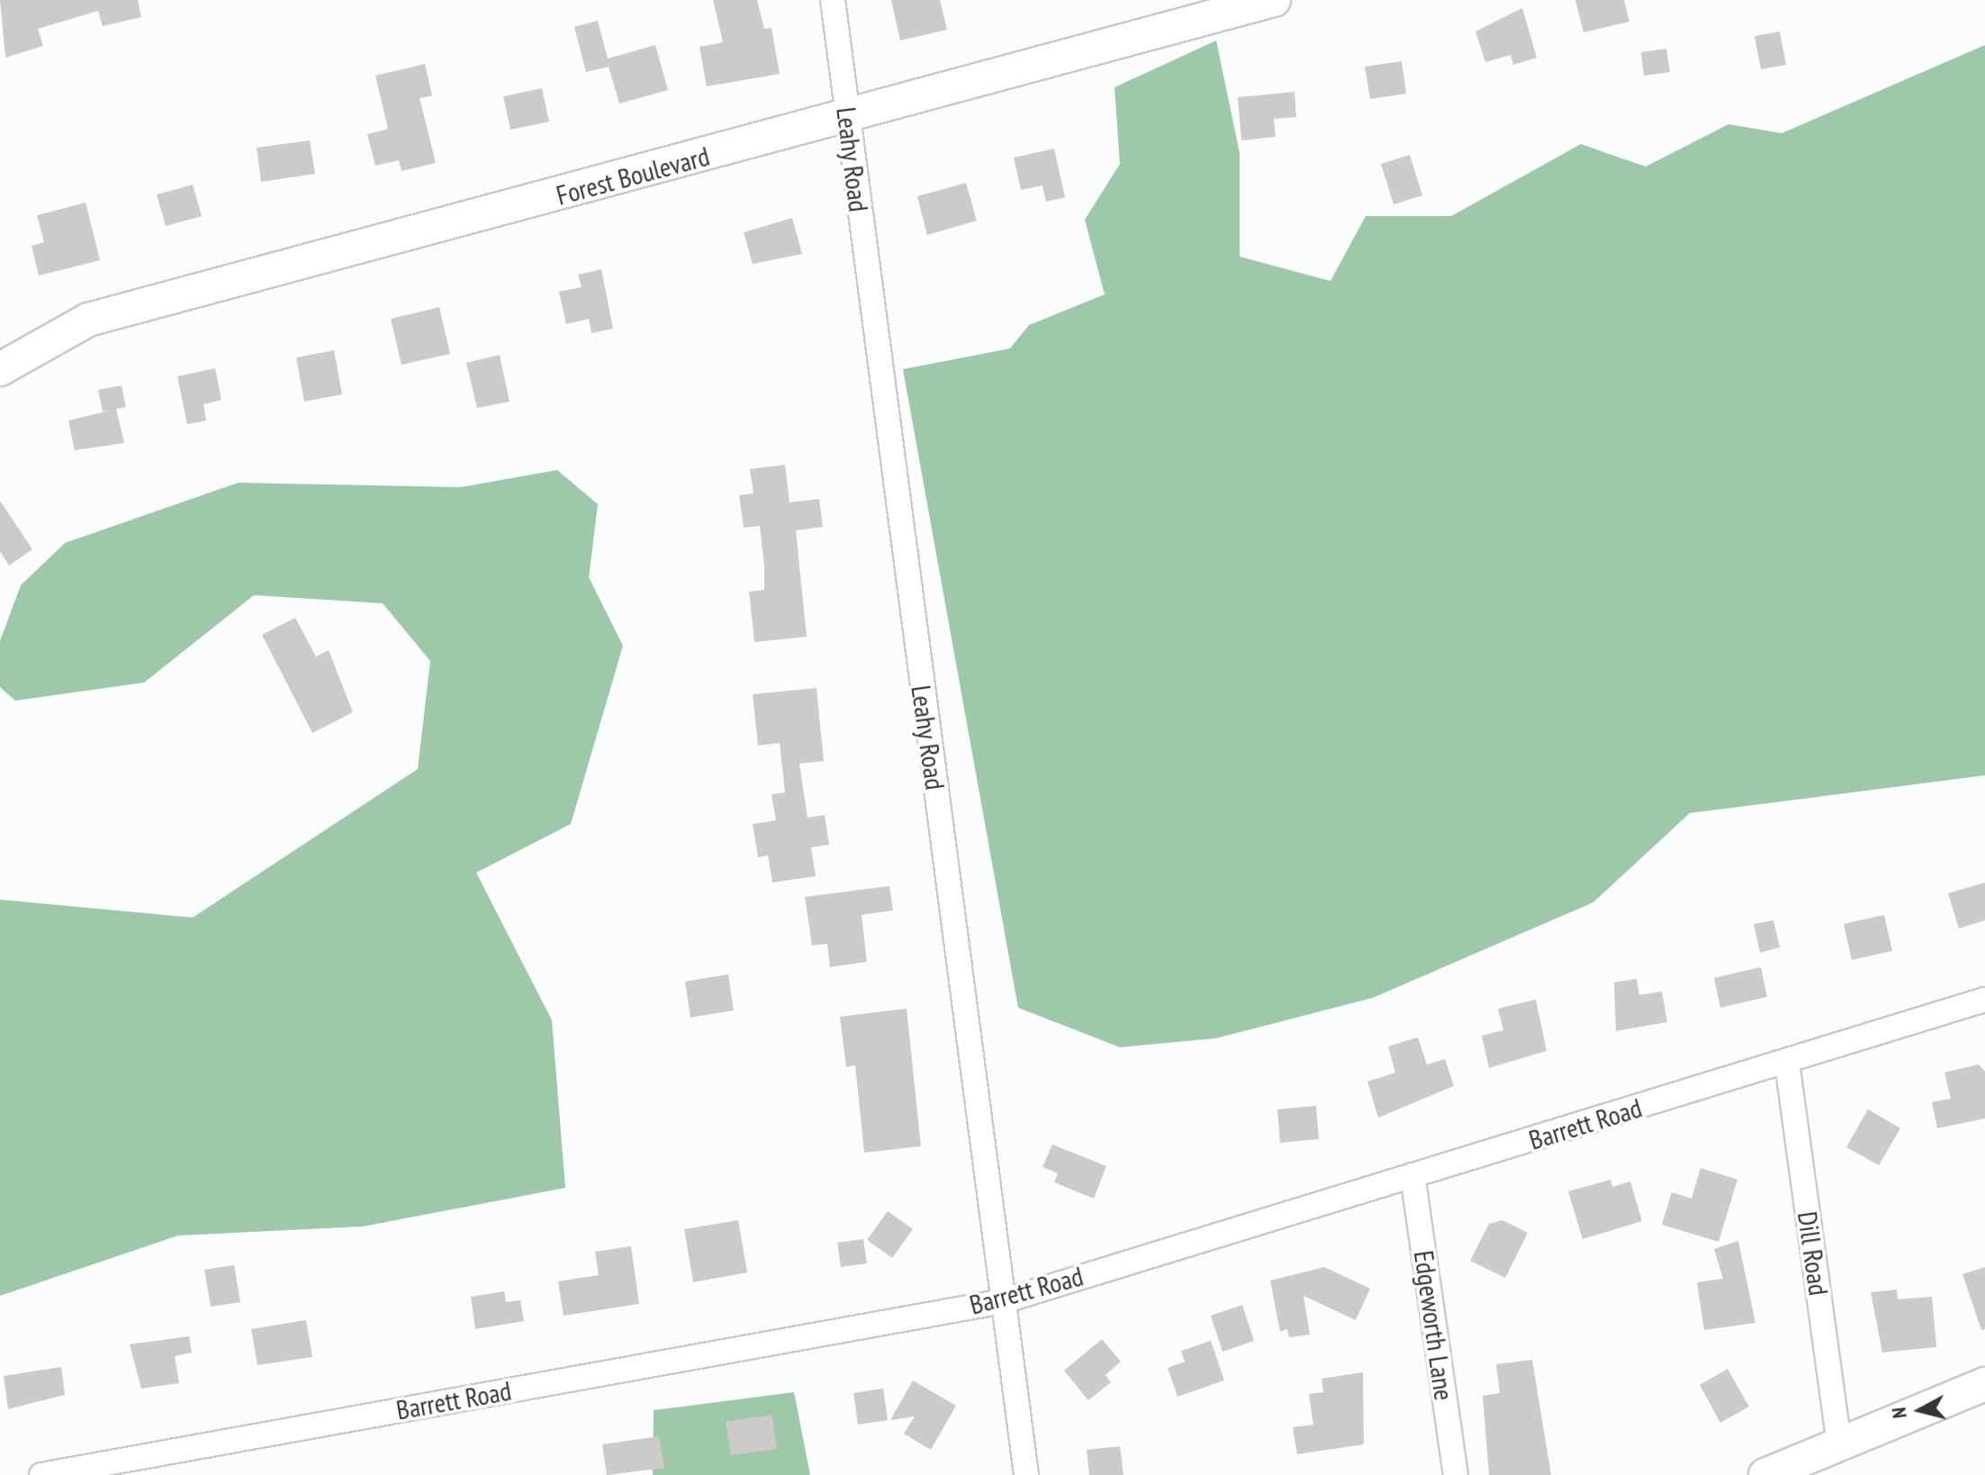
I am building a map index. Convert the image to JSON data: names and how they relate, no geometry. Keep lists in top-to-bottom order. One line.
{"streets":{"street":["Leahy Road","Forest Boulevard","Barrett Road","Dill Road","Edgeworth Lane"]},"crossings":[["Leahy Road","Forest Boulevard"],["Leahy Road","Barrett Road"],["Barrett Road","Dill Road"],["Barrett Road","Edgeworth Lane"]],"north":"left"}
